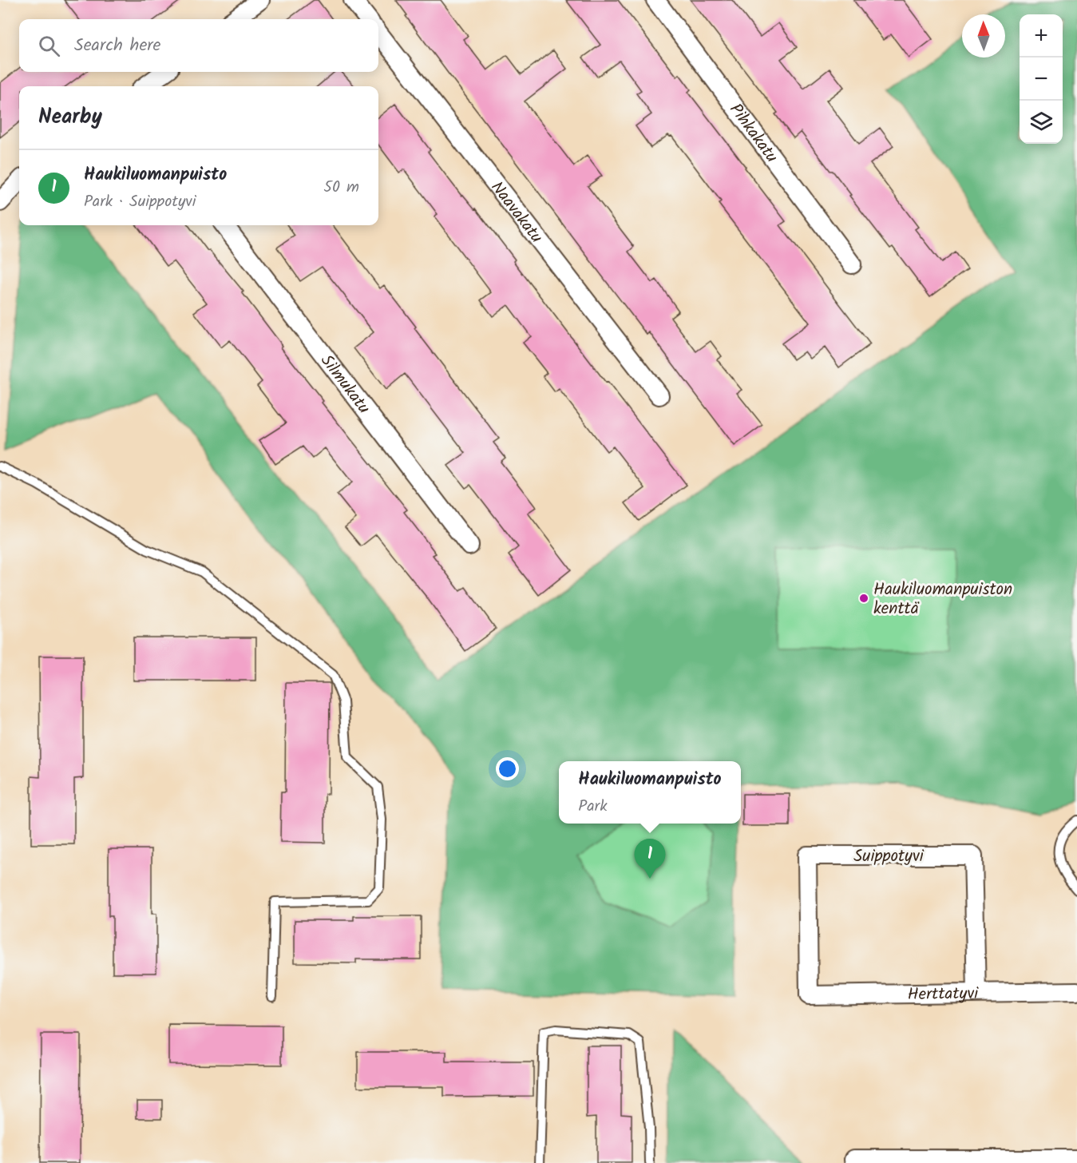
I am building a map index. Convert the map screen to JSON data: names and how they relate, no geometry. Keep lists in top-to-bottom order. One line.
{"streets":{"street":["Pihkakatu","Naavakatu","Silmukatu","Suippotyvi","Herttatyvi"]},"crossings":[["Suippotyvi","Herttatyvi"]],"places":["Haukiluomanpuiston kenttä"],"north":"top","page":{"map_buttons":["+","−"],"search":"Search here","heading":"Nearby","list":[{"mark":"1","name":"Haukiluomanpuisto","note":"Park · Suippotyvi","value":"50 m"}],"popup":["Haukiluomanpuisto","Park"],"pins":"1"}}
